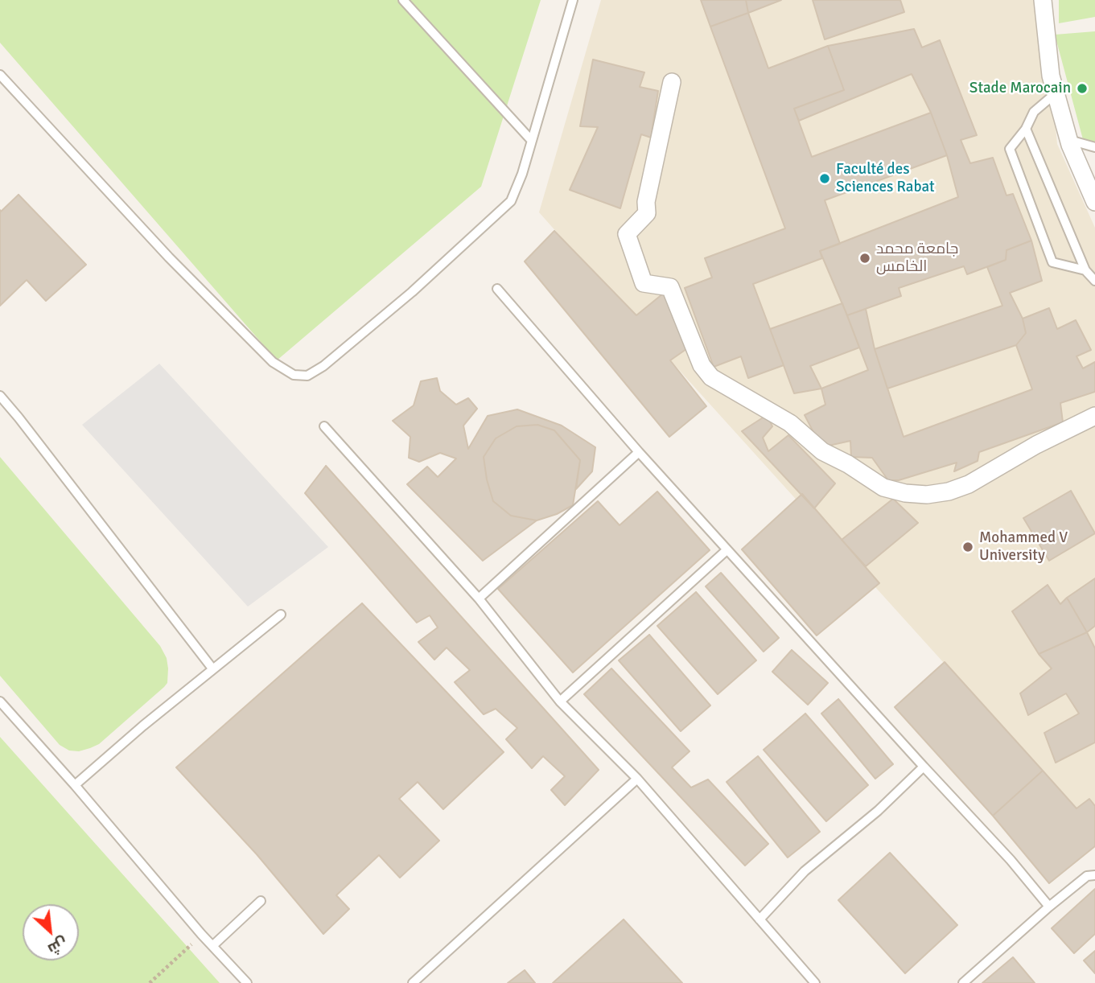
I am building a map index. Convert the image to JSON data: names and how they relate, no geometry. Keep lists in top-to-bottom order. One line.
{"places":["Stade Marocain","Faculté des Sciences Rabat","جامعة محمد الخامس","Mohammed V University"],"north":"bottom right"}
